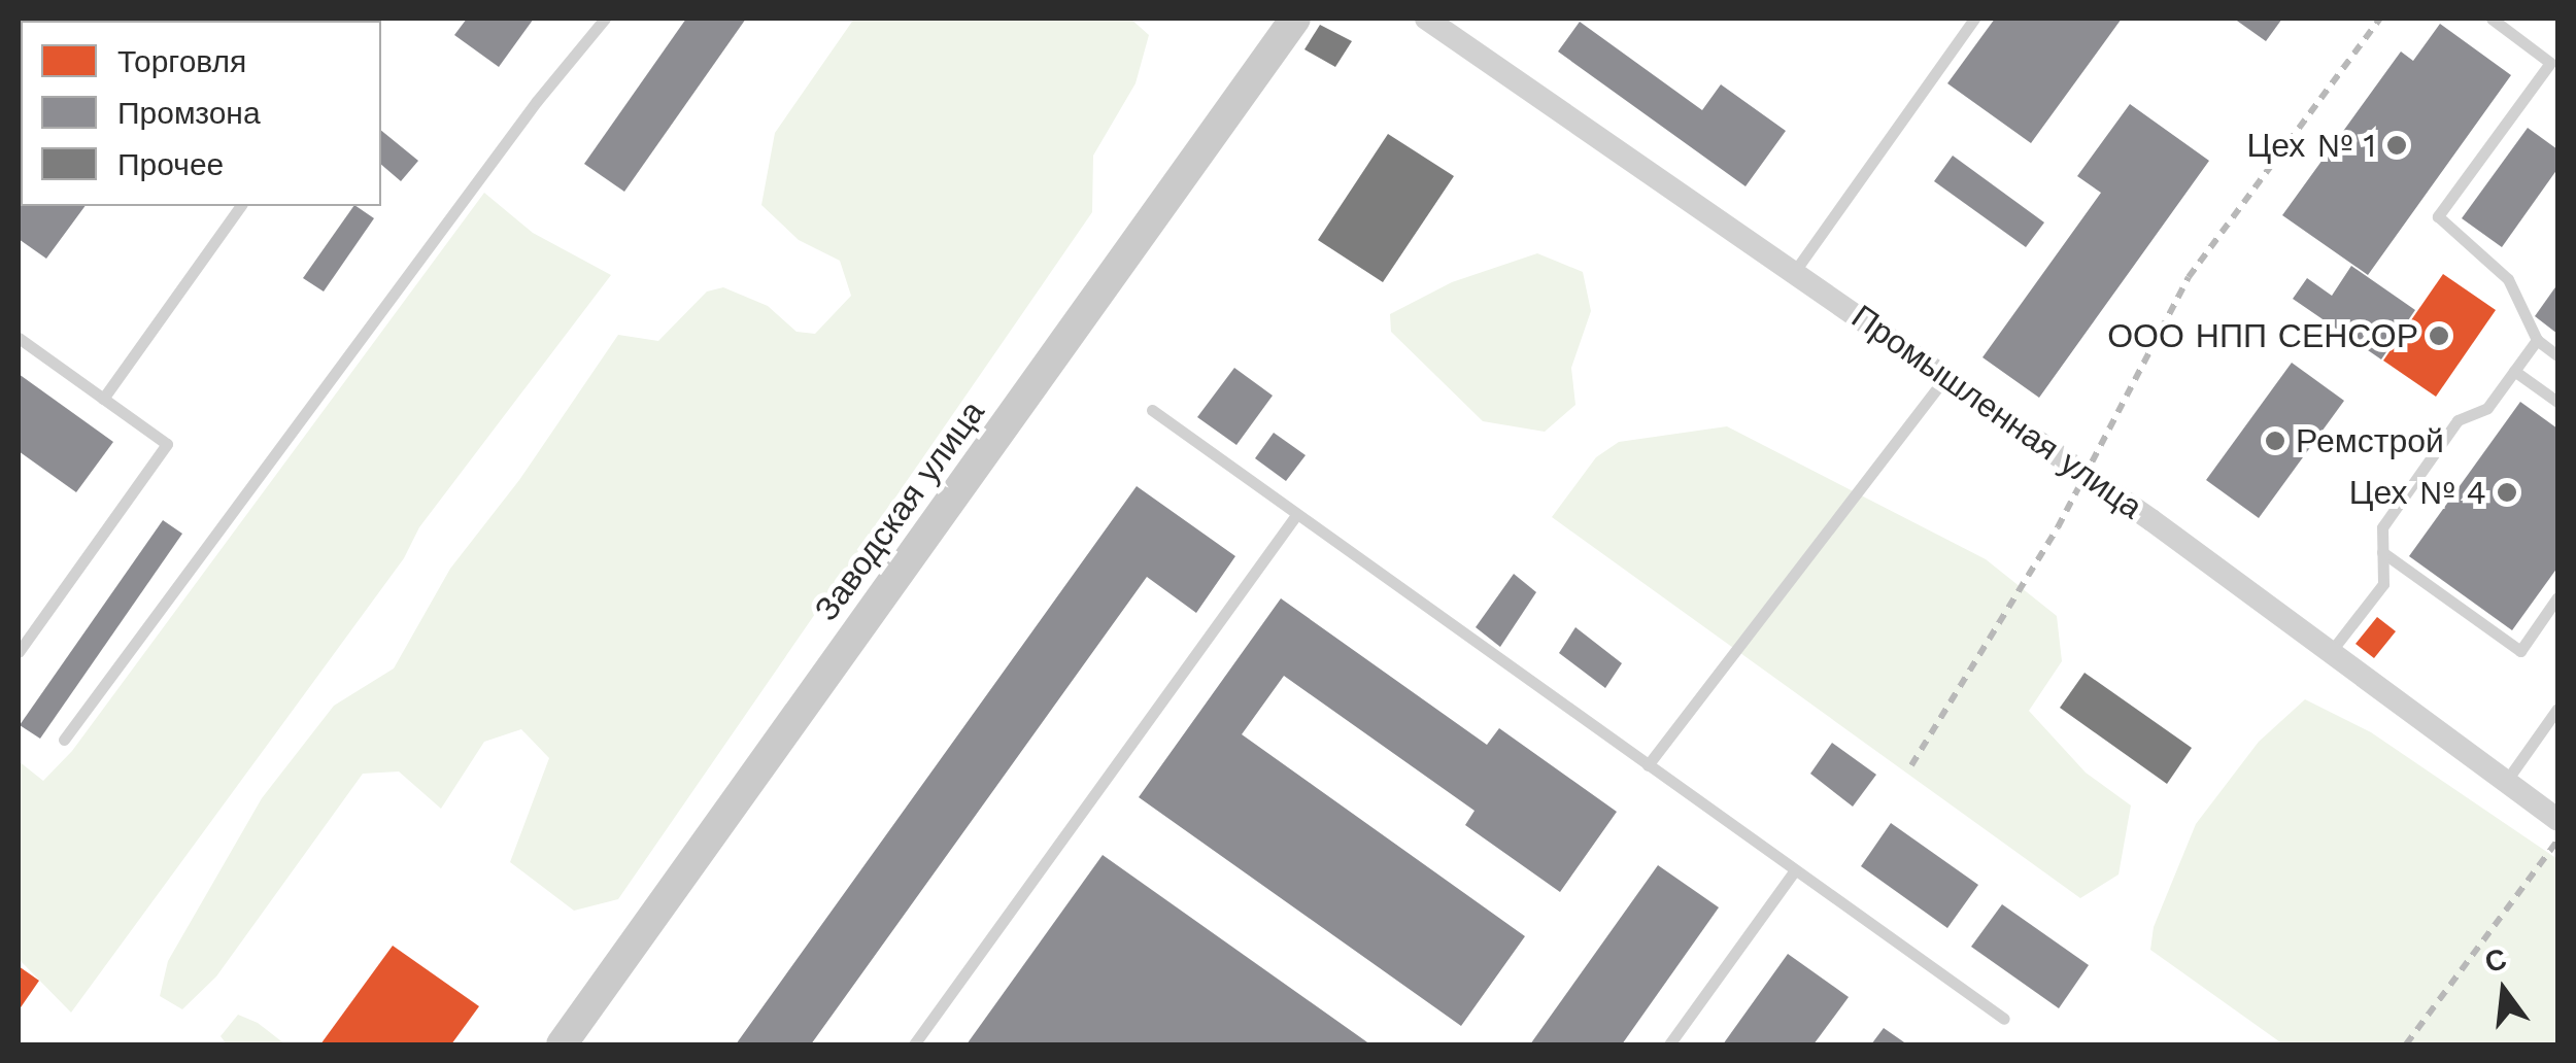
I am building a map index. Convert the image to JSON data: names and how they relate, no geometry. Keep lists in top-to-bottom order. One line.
{"streets":{"main road":["Заводская улица"],"street":["Промышленная улица"]},"places":["Цех № 1","ООО НПП СЕНСОР","Ремстрой","Цех № 4"],"legend":["Торговля","Промзона","Прочее"],"north":"top"}
